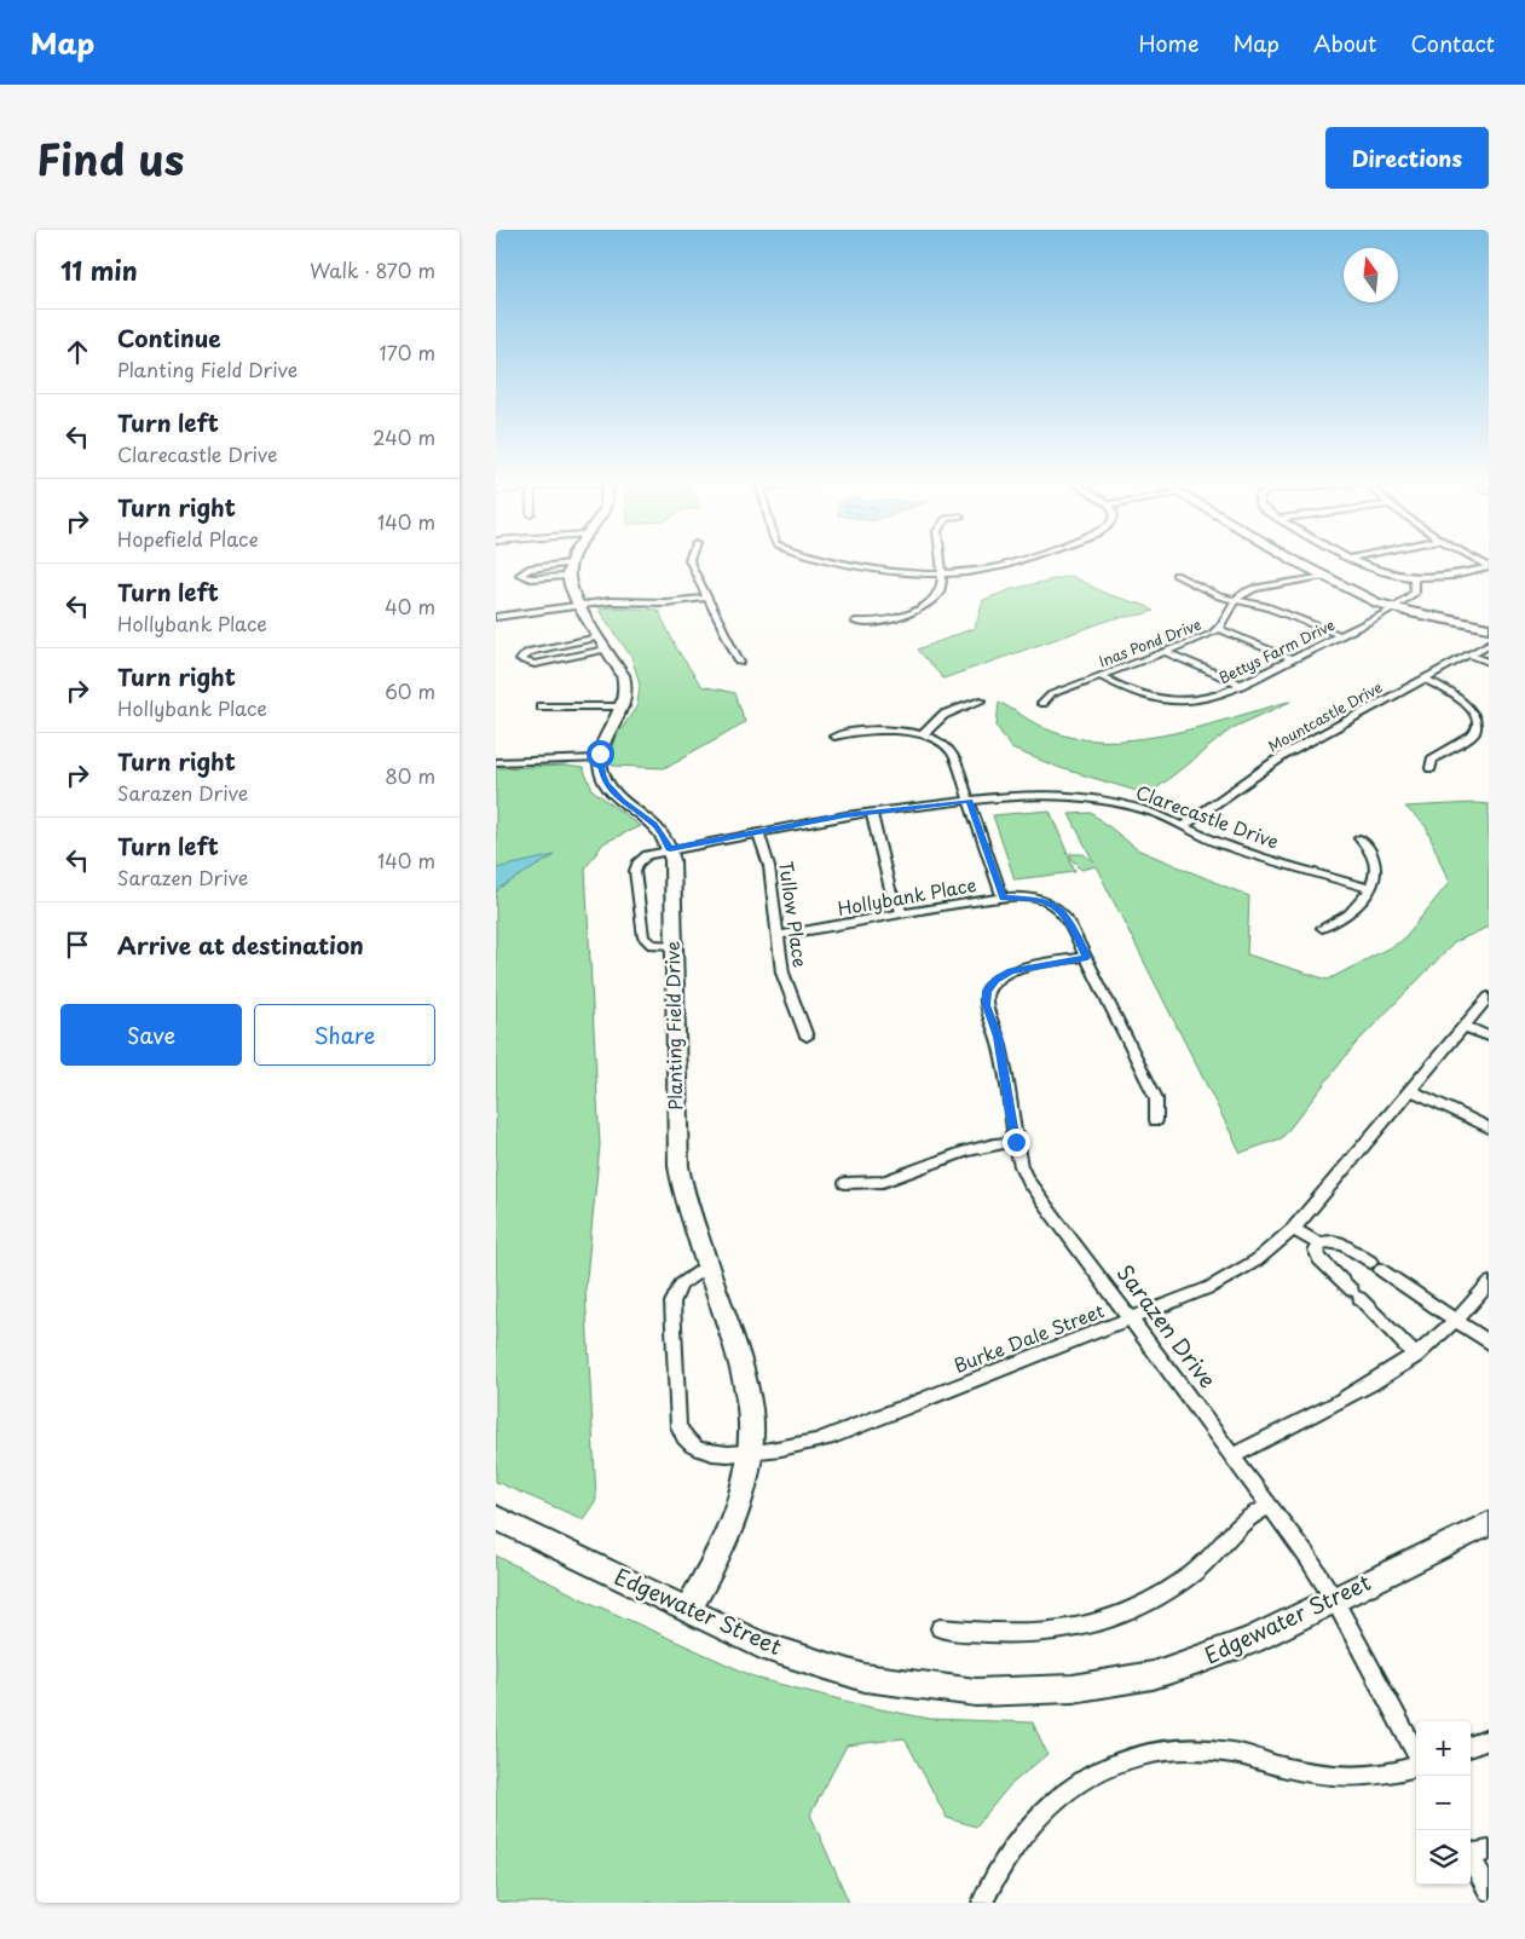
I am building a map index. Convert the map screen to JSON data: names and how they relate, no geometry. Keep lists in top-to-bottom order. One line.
{"streets":{"street":["Inas Pond Drive","Bettys Farm Drive","Mountcastle Drive","Clarecastle Drive","Hollybank Place","Tullow Place","Planting Field Drive","Sarazen Drive","Burke Dale Street","Edgewater Street"]},"crossings":[["Inas Pond Drive","Bettys Farm Drive"],["Mountcastle Drive","Clarecastle Drive"],["Clarecastle Drive","Tullow Place"],["Clarecastle Drive","Planting Field Drive"],["Hollybank Place","Tullow Place"],["Hollybank Place","Sarazen Drive"],["Planting Field Drive","Burke Dale Street"],["Planting Field Drive","Edgewater Street"],["Sarazen Drive","Burke Dale Street"],["Sarazen Drive","Edgewater Street"]],"north":"top","page":{"header":"Map","nav":["Home","Map","About","Contact"],"title":"Find us","buttons":["Directions",["Save","Share"]],"heading":["11 min","Walk · 870 m"],"list":[["Continue","Planting Field Drive","170 m"],["Turn left","Clarecastle Drive","240 m"],["Turn right","Hopefield Place","140 m"],["Turn left","Hollybank Place","40 m"],["Turn right","Hollybank Place","60 m"],["Turn right","Sarazen Drive","80 m"],["Turn left","Sarazen Drive","140 m"],"Arrive at destination"],"map_buttons":["+","−"]}}
